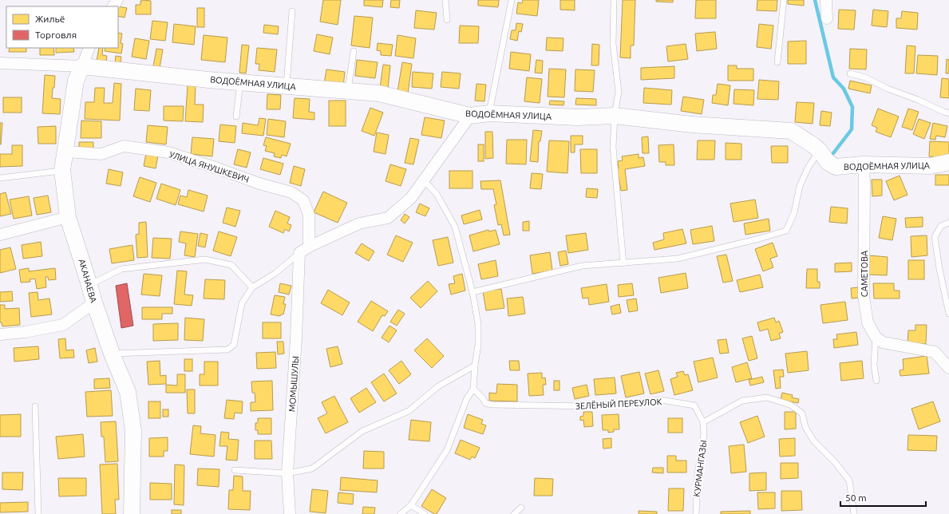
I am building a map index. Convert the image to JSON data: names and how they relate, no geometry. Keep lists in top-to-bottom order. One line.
{"streets":{"street":["ВОДОЁМНАЯ УЛИЦА","УЛИЦА ЯНУШКЕВИЧ","САМЕТОВА","АКАНАЕВА","МОМЫШУЛЫ"],"lane":["ЗЕЛЁНЫЙ ПЕРЕУЛОК","КУРМАНГАЗЫ"]},"crossings":[["ВОДОЁМНАЯ УЛИЦА","САМЕТОВА"],["ВОДОЁМНАЯ УЛИЦА","АКАНАЕВА"],["УЛИЦА ЯНУШКЕВИЧ","АКАНАЕВА"],["ЗЕЛЁНЫЙ ПЕРЕУЛОК","КУРМАНГАЗЫ"]],"legend":["Жильё","Торговля"],"scale_bar":"50 m"}
